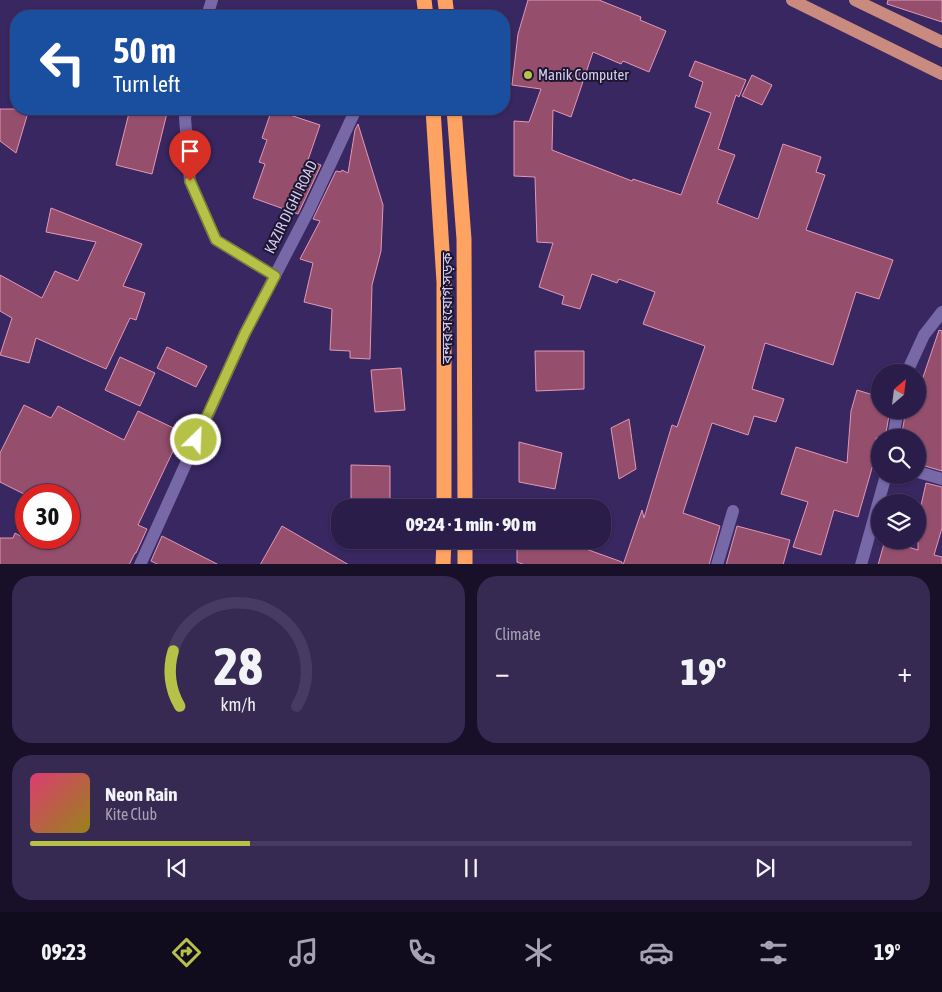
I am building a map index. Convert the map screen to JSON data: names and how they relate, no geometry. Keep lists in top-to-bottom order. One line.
{"streets":{"highway":["বন্দর সংযোগ সড়ক"],"street":["KAZIR DIGHI ROAD"]},"places":["Manik Computer"],"north":"top right","page":{"turn":["50 m","Turn left"],"limit":"30","trip":"09:24 · 1 min · 90 m","tile":"Climate","heat":["−","19°","+"],"song":["Neon Rain","Kite Club"],"tabs":["09:23","19°"],"gauge":["28","km/h"]}}
